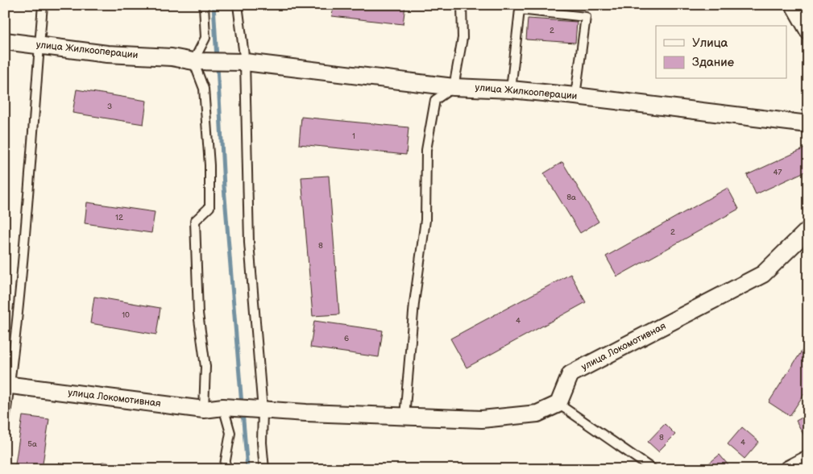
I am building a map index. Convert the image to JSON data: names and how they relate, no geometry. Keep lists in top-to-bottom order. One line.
{"streets":{"street":["улица Жилкооперации","улица Локомотивная"]},"house_numbers":["2","3","1","47","8а","12","2","8","10","4","6","8","4","5а"],"legend":["Улица","Здание"]}
